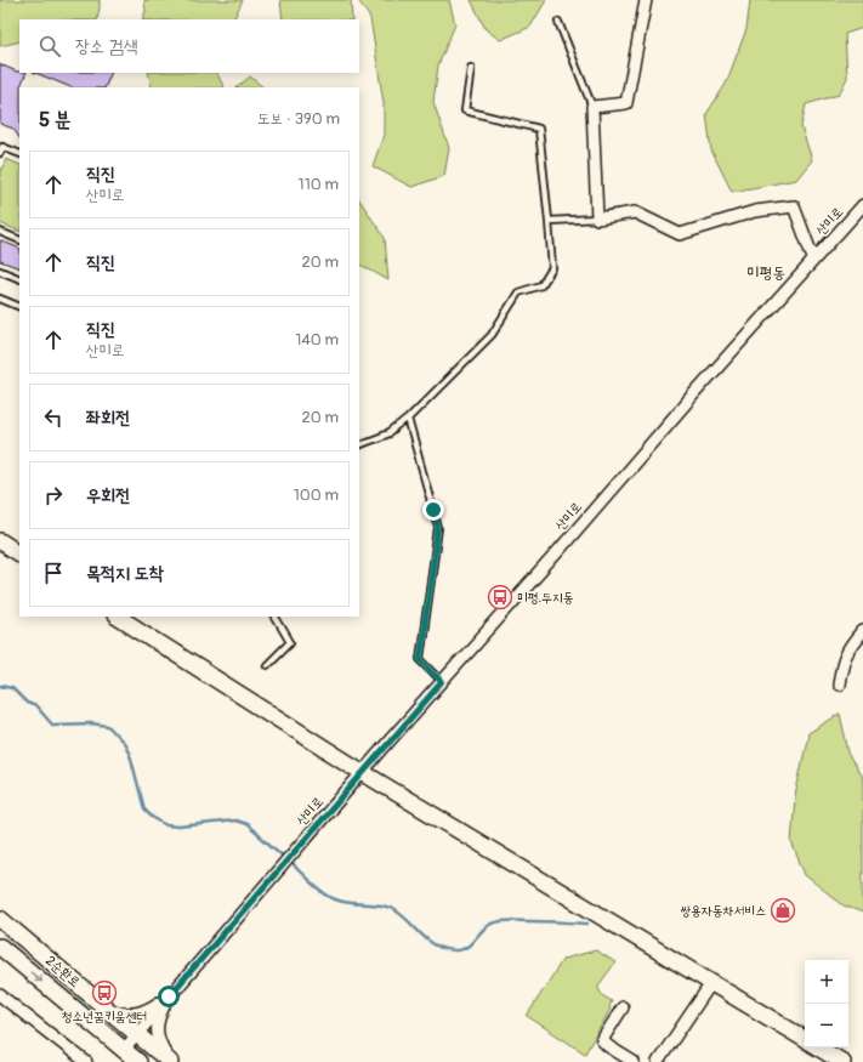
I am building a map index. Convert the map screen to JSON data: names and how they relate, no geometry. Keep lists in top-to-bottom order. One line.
{"streets":{"street":["산미로","2순환로"]},"districts":["미평동"],"places":{"bus stop":["미평.두지동","청소년꿈키움센터"],"shop":["쌍용자동차서비스"]},"page":{"search":"장소 검색","heading":["5 분","도보 · 390 m"],"list":[["직진","산미로","110 m"],["직진","20 m"],["직진","산미로","140 m"],["좌회전","20 m"],["우회전","100 m"],"목적지 도착"],"map_buttons":["+","−"]}}
